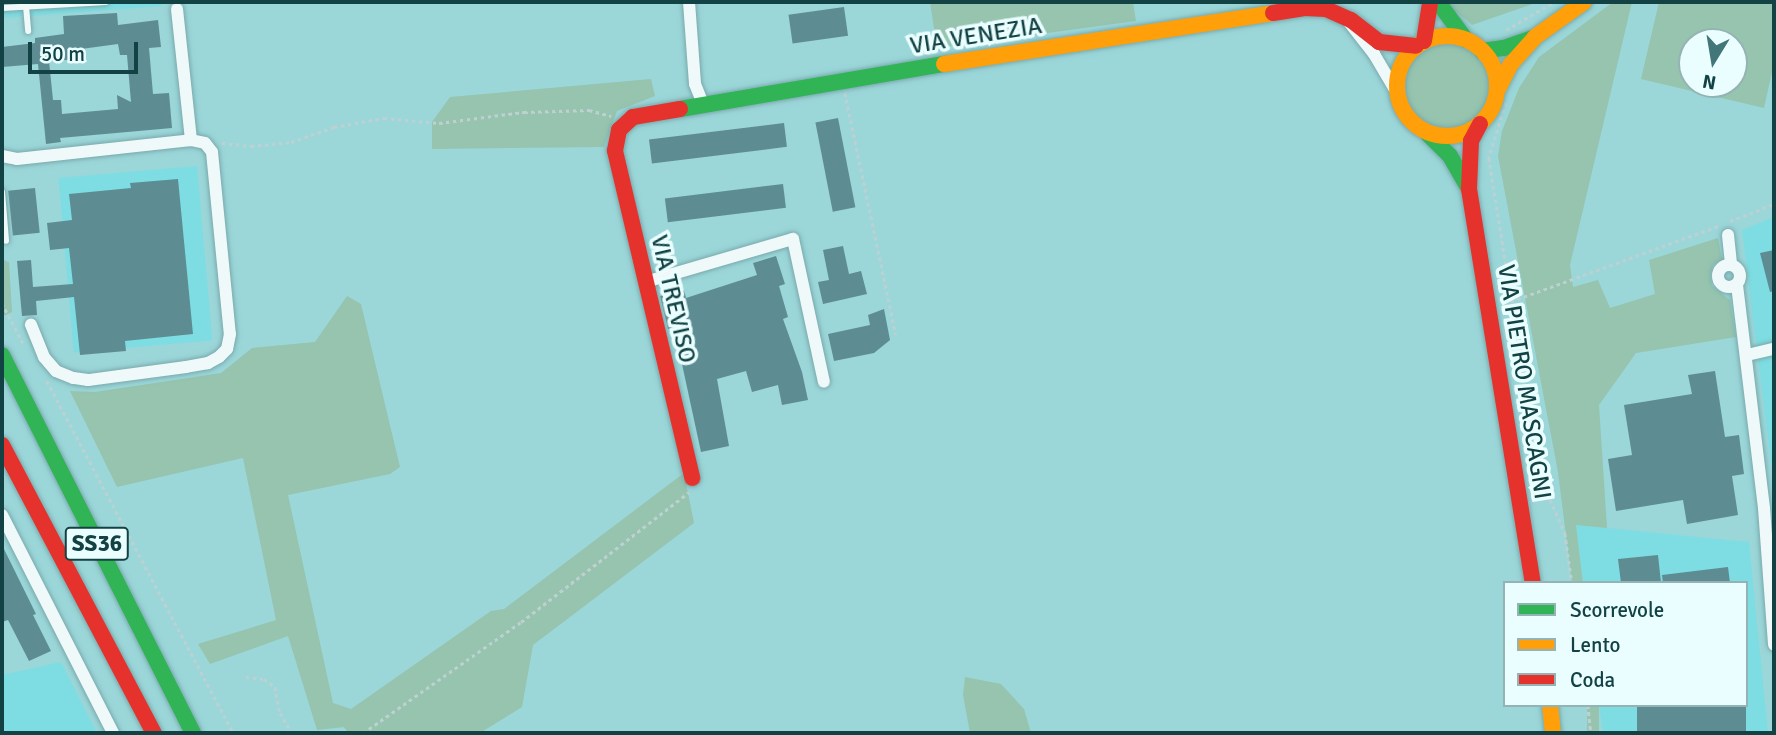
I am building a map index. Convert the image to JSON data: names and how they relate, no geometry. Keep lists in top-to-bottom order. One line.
{"streets":{"main road":["VIA VENEZIA","VIA TREVISO","VIA PIETRO MASCAGNI","SS36"]},"crossings":[["VIA VENEZIA","VIA TREVISO"],["VIA VENEZIA","VIA PIETRO MASCAGNI"]],"legend":["Scorrevole","Lento","Coda"],"scale_bar":"50 m","north":"bottom"}
